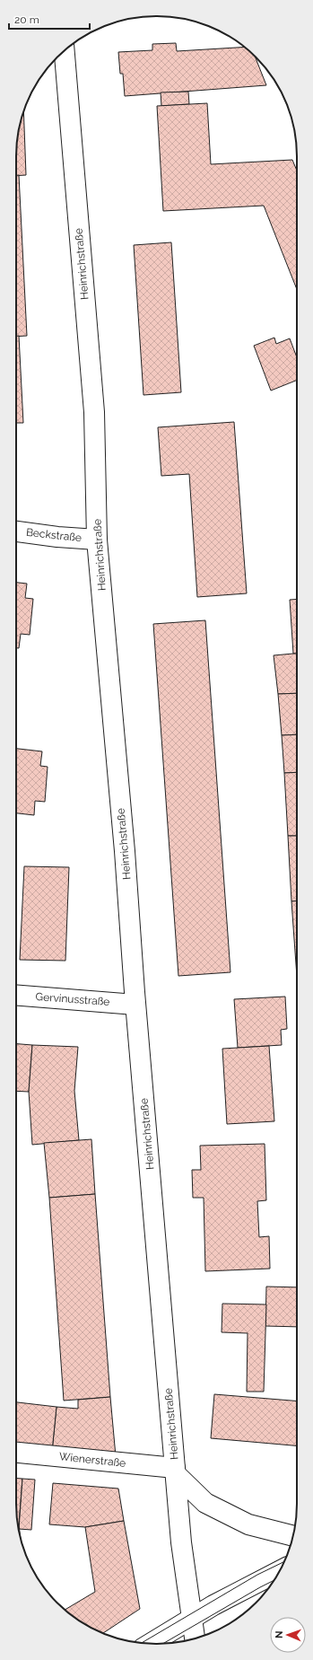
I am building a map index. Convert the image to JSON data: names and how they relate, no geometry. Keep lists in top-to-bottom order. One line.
{"streets":{"main road":["Heinrichstraße","Beckstraße","Gervinusstraße","Wienerstraße"]},"crossings":[["Heinrichstraße","Beckstraße"],["Heinrichstraße","Gervinusstraße"],["Heinrichstraße","Wienerstraße"]],"scale_bar":"20 m","north":"left"}
